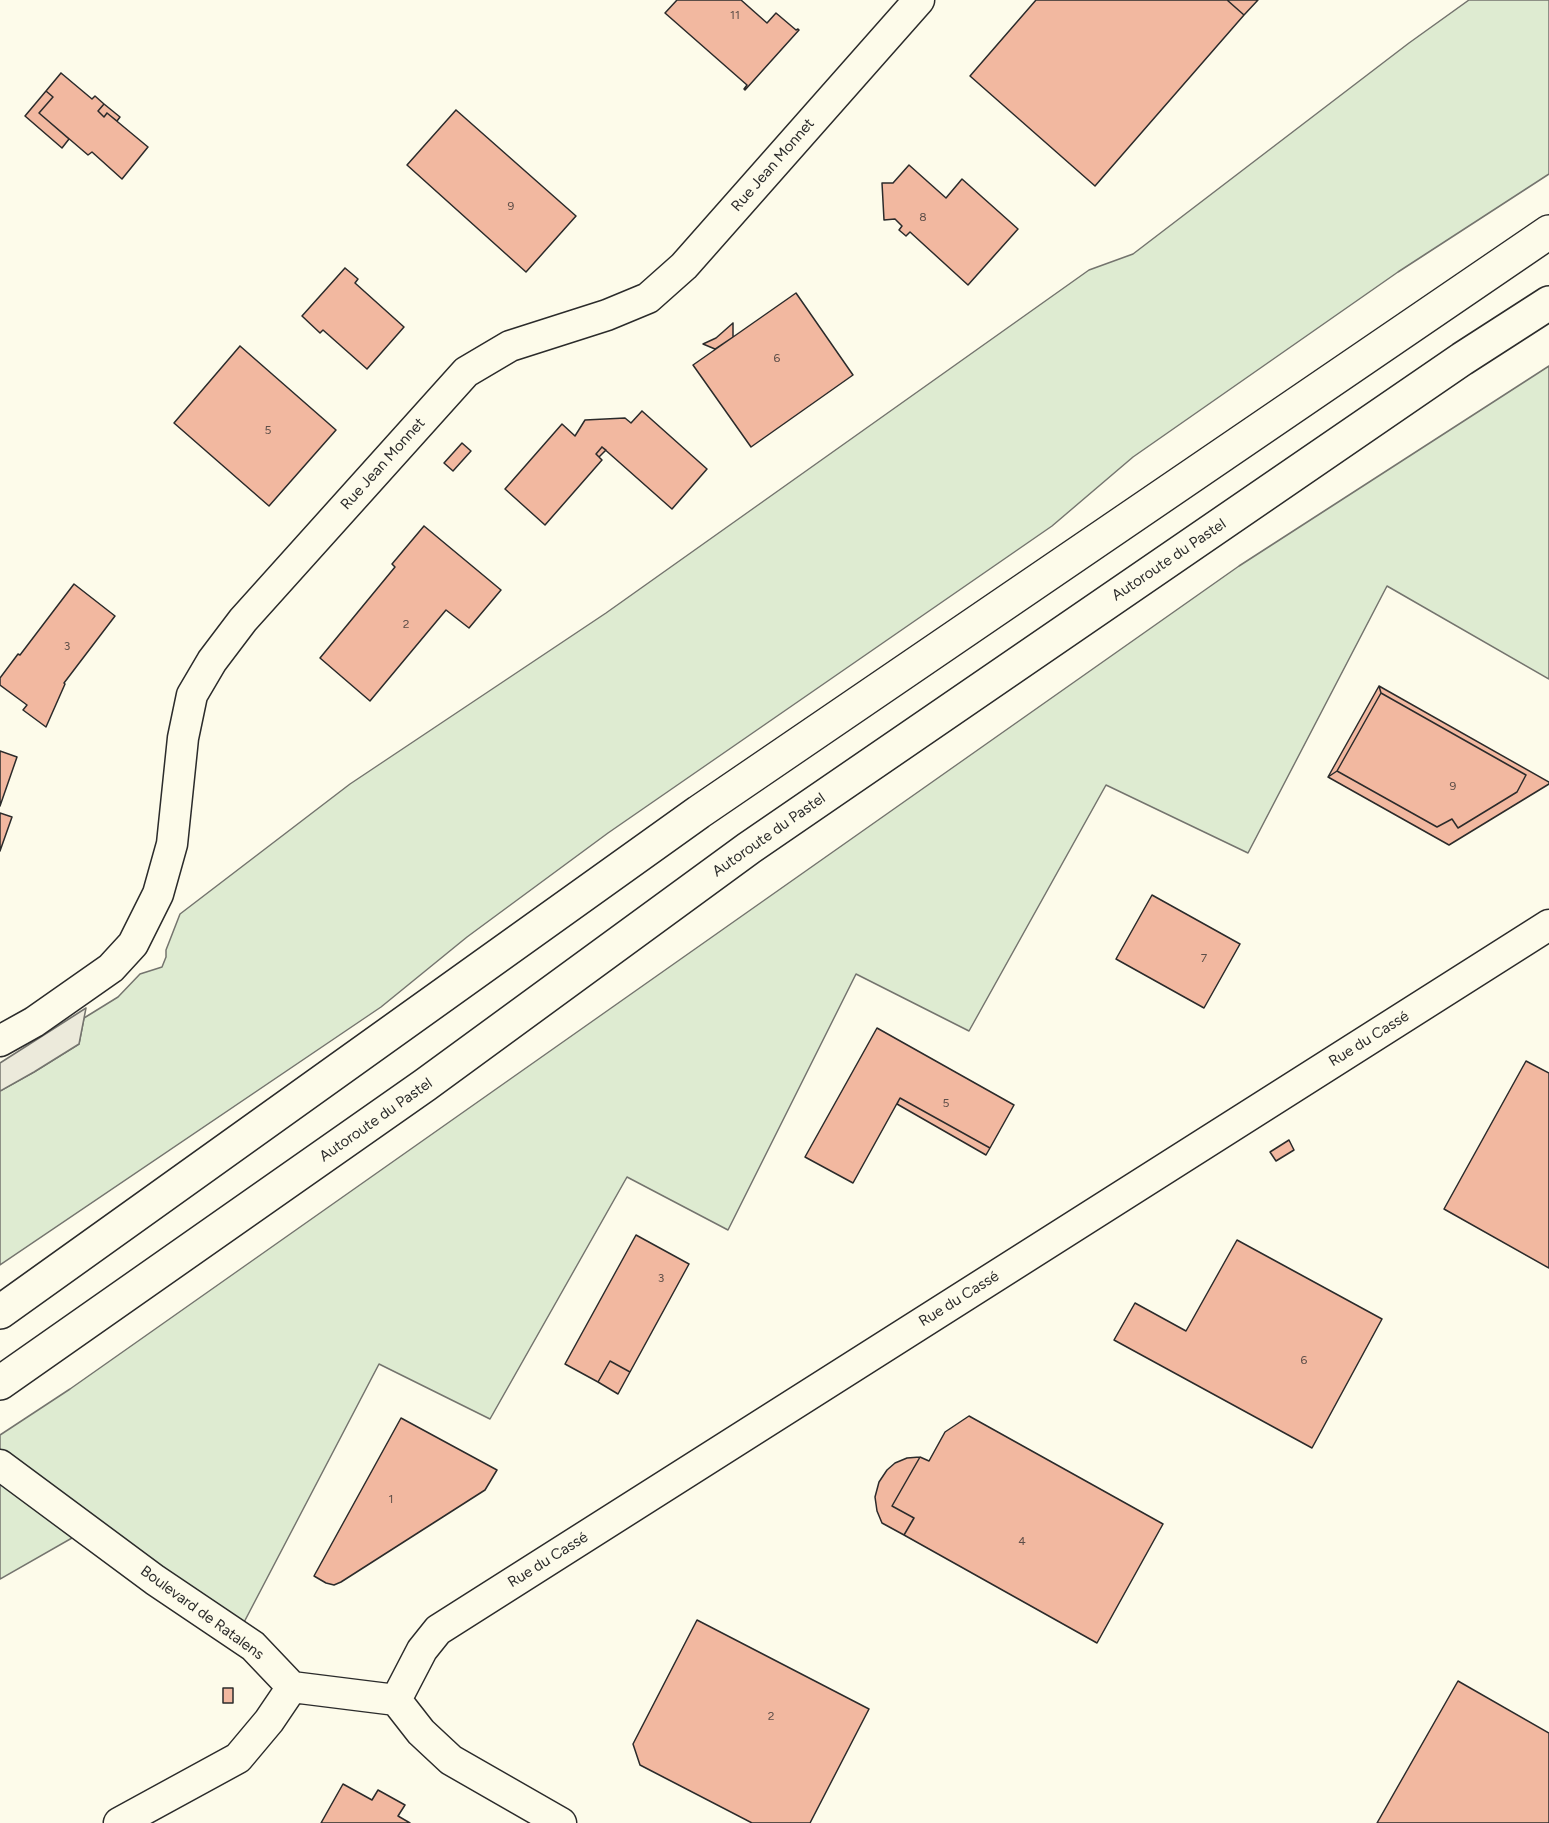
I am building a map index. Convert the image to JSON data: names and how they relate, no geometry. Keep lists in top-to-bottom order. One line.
{"streets":{"highway":["Autoroute du Pastel"],"street":["Rue Jean Monnet","Rue du Cassé","Boulevard de Ratalens"]},"house_numbers":["11","9","8","6","5","2","3","9","7","5","3","6","1","4","2"]}
